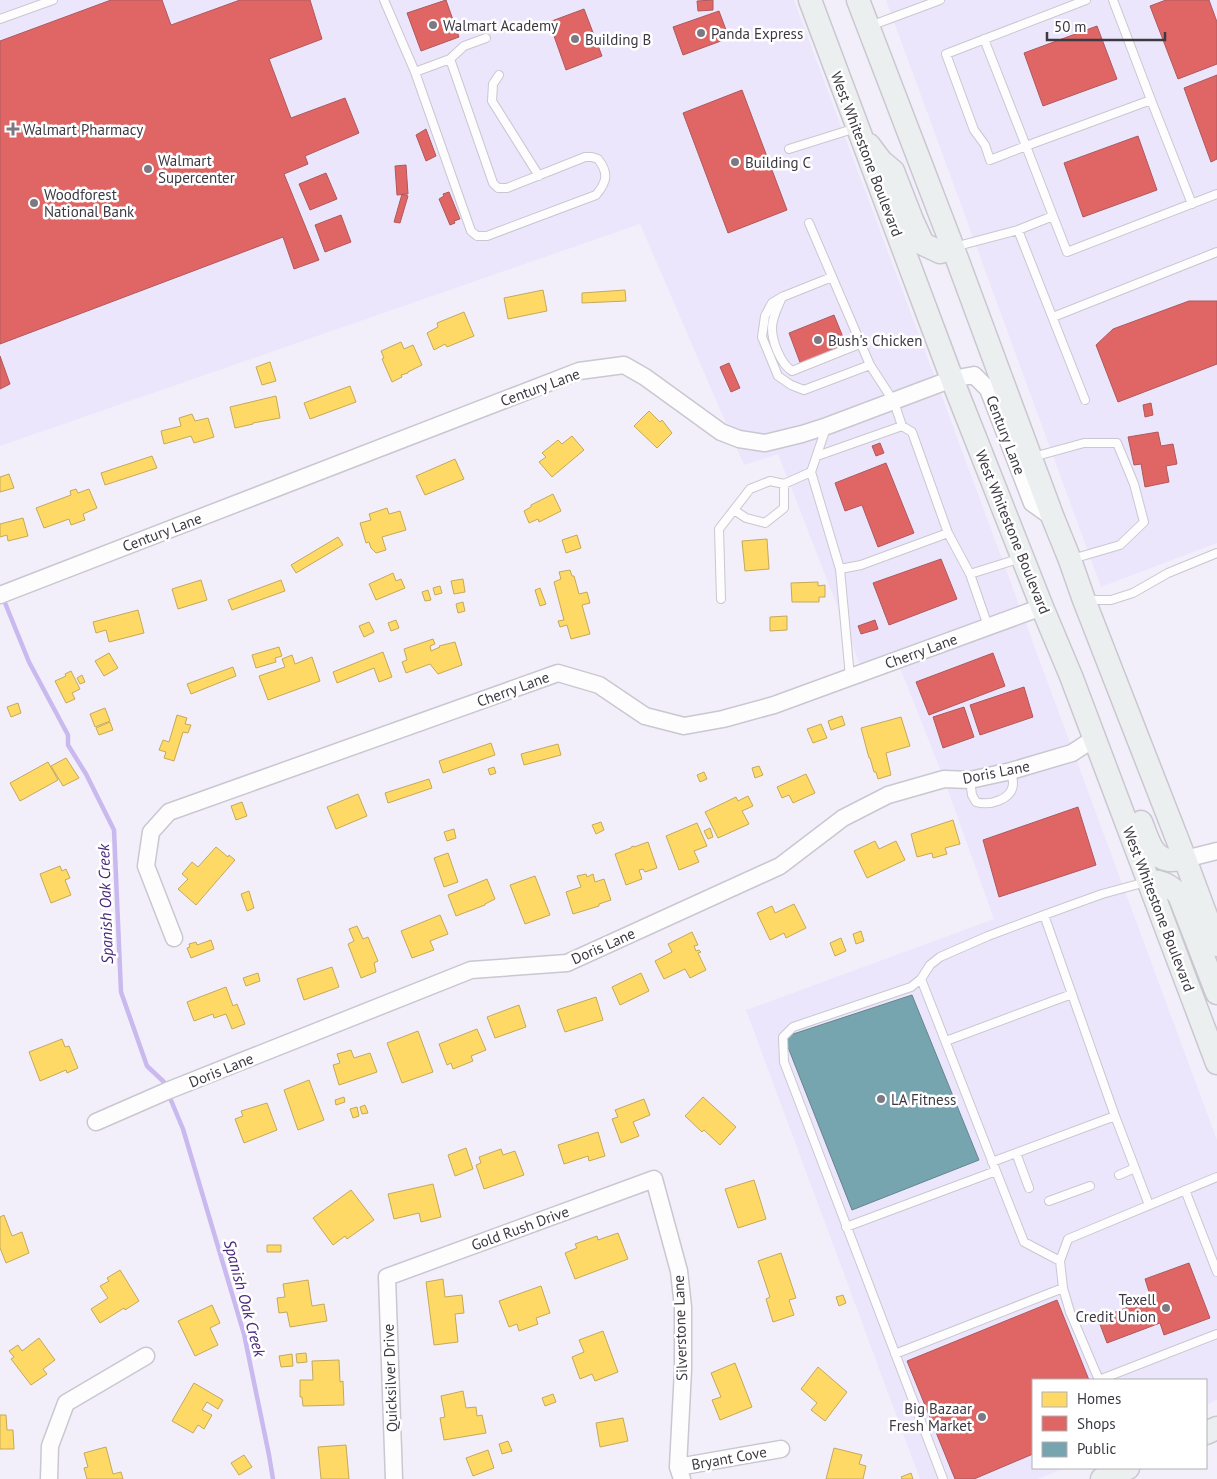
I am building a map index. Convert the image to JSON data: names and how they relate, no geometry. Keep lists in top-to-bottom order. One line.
{"streets":{"main road":["West Whitestone Boulevard"],"street":["Century Lane","Cherry Lane","Doris Lane","Gold Rush Drive","Silverstone Lane","Quicksilver Drive","Bryant Cove"]},"crossings":[["West Whitestone Boulevard","Century Lane"],["West Whitestone Boulevard","Cherry Lane"],["West Whitestone Boulevard","Doris Lane"],["Gold Rush Drive","Silverstone Lane"],["Gold Rush Drive","Quicksilver Drive"],["Silverstone Lane","Bryant Cove"]],"water":["Spanish Oak Creek"],"places":{"other":["Walmart Academy","Panda Express","Building B","Building C","Walmart Supercenter","Woodforest National Bank","Bush's Chicken","LA Fitness","Texell Credit Union","Big Bazaar Fresh Market"],"health":["Walmart Pharmacy"]},"legend":["Homes","Shops","Public"],"scale_bar":"50 m"}
